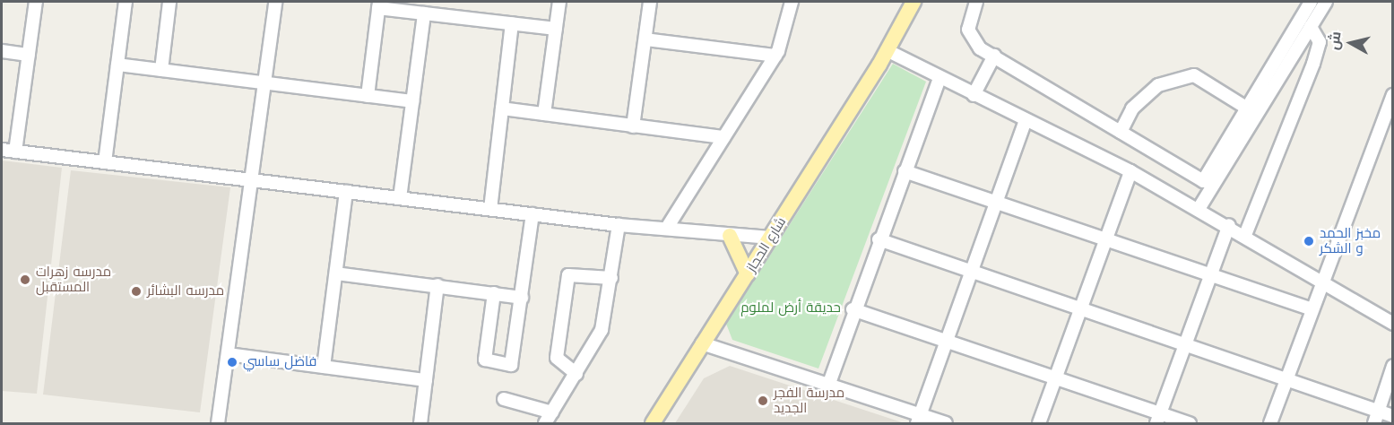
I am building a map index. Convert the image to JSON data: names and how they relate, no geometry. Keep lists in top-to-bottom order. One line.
{"streets":{"main road":["شارع الحجاز"]},"parks":["حديقة أرض لملوم"],"places":["مخبز الحمد و الشكر","مدرسه زهرات المستقبل","مدرسه البشائر","فاضل ساسي","مدرسة الفجر الجديد"],"north":"left"}
